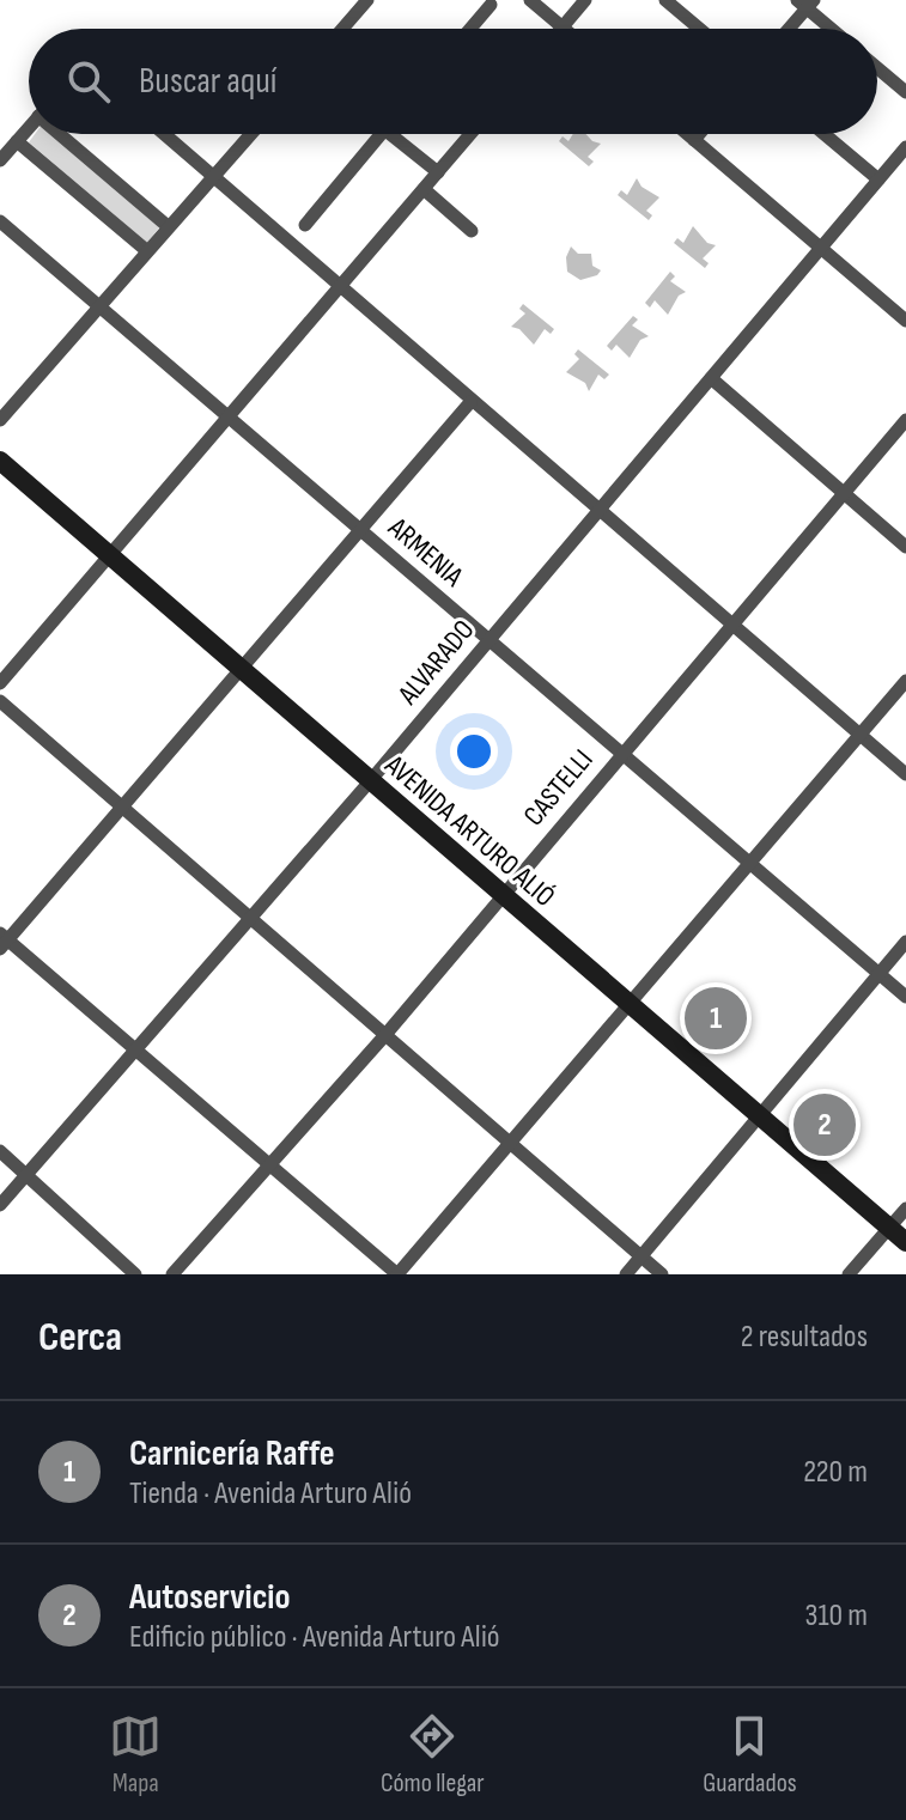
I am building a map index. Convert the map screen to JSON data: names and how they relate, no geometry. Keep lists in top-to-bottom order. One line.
{"streets":{"main road":["AVENIDA ARTURO ALIÓ"],"street":["ARMENIA","ALVARADO","CASTELLI"]},"crossings":[["ARMENIA","ALVARADO"],["ARMENIA","CASTELLI"],["ALVARADO","AVENIDA ARTURO ALIÓ"],["CASTELLI","AVENIDA ARTURO ALIÓ"]],"page":{"search":"Buscar aquí","pins":["1","2"],"heading":["Cerca","2 resultados"],"list":[{"mark":"1","name":"Carnicería Raffe","note":"Tienda · Avenida Arturo Alió","value":"220 m"},{"mark":"2","name":"Autoservicio","note":"Edificio público · Avenida Arturo Alió","value":"310 m"}],"nav":["Mapa","Cómo llegar","Guardados"]}}
